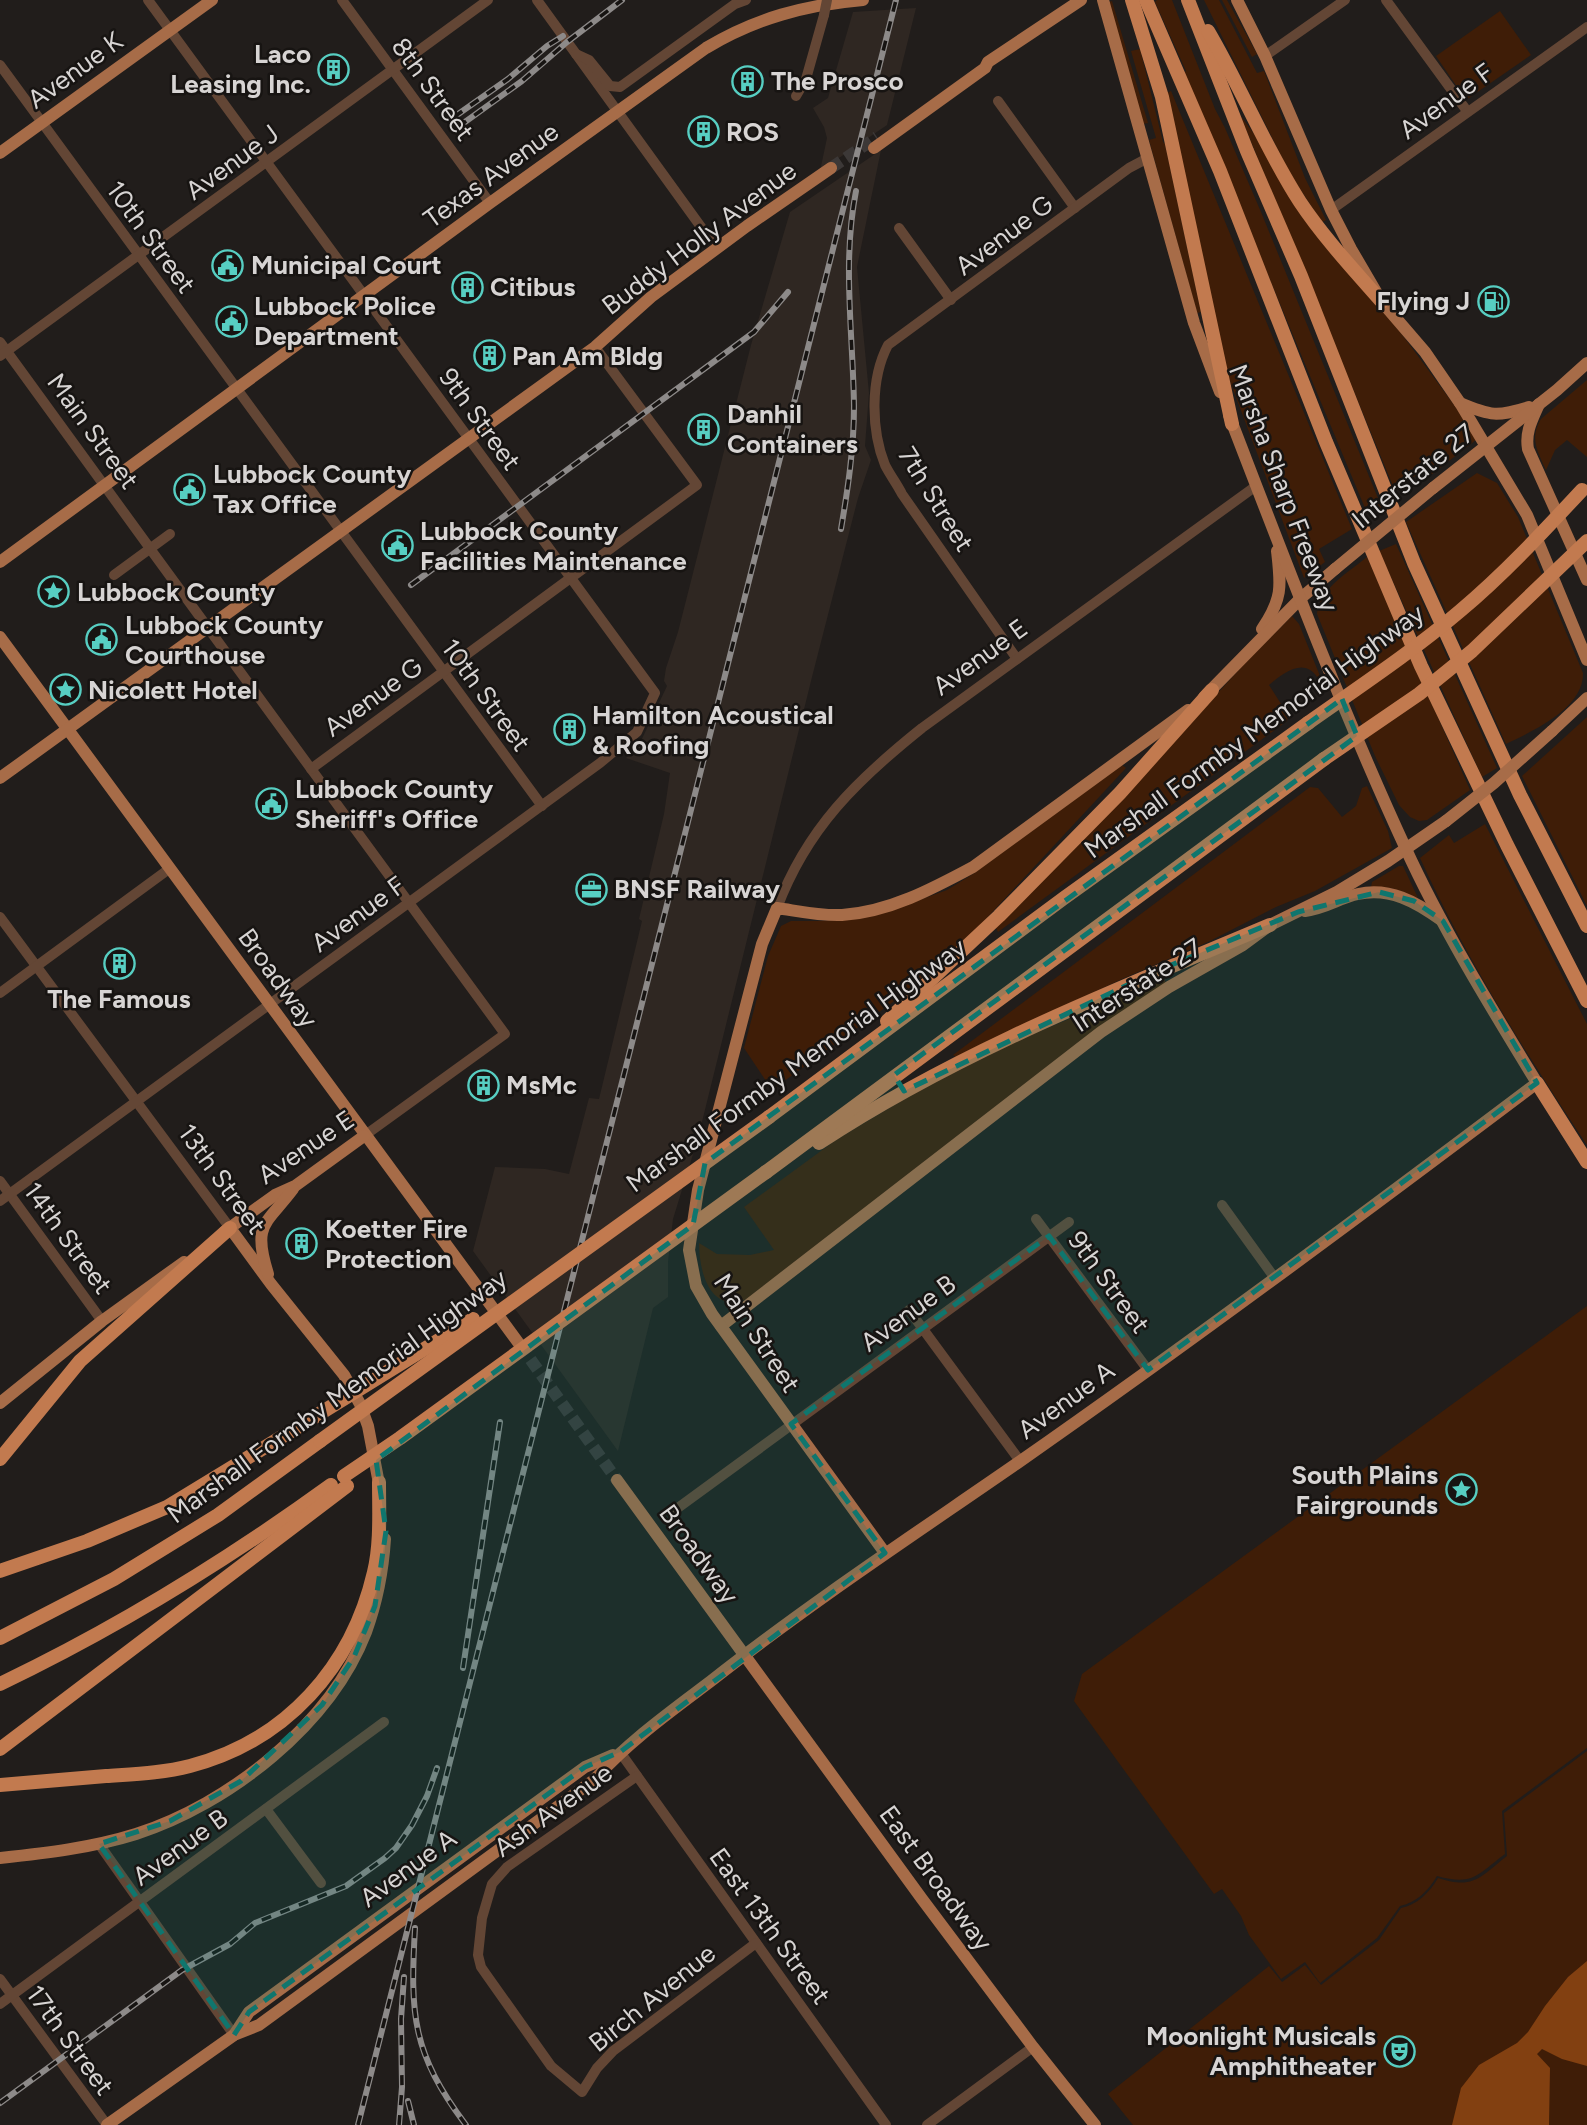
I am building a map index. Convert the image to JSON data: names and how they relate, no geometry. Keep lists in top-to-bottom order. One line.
{"streets":{"highway":["Marsha Sharp Freeway","Marshall Formby Memorial Highway"],"main road":["Avenue K","Texas Avenue","Buddy Holly Avenue","Main Street","Interstate 27","Avenue E","Broadway","13th Street","Avenue A","East Broadway"],"street":["8th Street","Avenue F","Avenue J","Avenue G","10th Street","9th Street","7th Street","14th Street","Avenue B","Ash Avenue","East 13th Street","Birch Avenue","17th Street"]},"crossings":[["Avenue K","10th Street"],["Avenue K","9th Street"],["8th Street","Avenue J"],["8th Street","Texas Avenue"],["Avenue F","10th Street"],["Avenue F","9th Street"],["Avenue F","Main Street"],["Avenue F","Broadway"],["Avenue F","13th Street"],["Avenue F","14th Street"],["Avenue J","10th Street"],["Avenue J","9th Street"],["Avenue J","Main Street"],["Texas Avenue","10th Street"],["Texas Avenue","9th Street"],["Texas Avenue","Main Street"],["Avenue G","10th Street"],["Avenue G","Buddy Holly Avenue"],["Avenue G","9th Street"],["Avenue G","Main Street"],["Avenue G","Marsha Sharp Freeway"],["Avenue G","7th Street"],["10th Street","Buddy Holly Avenue"],["Buddy Holly Avenue","9th Street"],["Buddy Holly Avenue","Main Street"],["Buddy Holly Avenue","Broadway"],["9th Street","Avenue B"],["9th Street","Avenue A"],["Main Street","Interstate 27"],["Main Street","Avenue E"],["Main Street","Avenue B"],["Main Street","Avenue A"],["Interstate 27","Marsha Sharp Freeway"],["Interstate 27","Avenue E"],["Marsha Sharp Freeway","Avenue E"],["Marsha Sharp Freeway","Avenue A"],["7th Street","Avenue E"],["Avenue E","Broadway"],["Avenue E","13th Street"],["Avenue E","14th Street"],["Broadway","Avenue A"],["Broadway","East Broadway"],["Avenue B","17th Street"],["Avenue A","East Broadway"],["Avenue A","East 13th Street"],["Avenue A","17th Street"],["Ash Avenue","East 13th Street"],["Ash Avenue","Birch Avenue"],["East 13th Street","Birch Avenue"]],"places":{"building":["Laco Leasing Inc.","The Prosco","ROS","Citibus","Pan Am Bldg","Danhil Containers","Hamilton Acoustical & Roofing","The Famous","MsMc","Koetter Fire Protection"],"public building":["Municipal Court","Lubbock Police Department","Lubbock County Tax Office","Lubbock County Facilities Maintenance","Lubbock County Courthouse","Lubbock County Sheriff's Office"],"fuel station":["Flying J"],"place":["Lubbock County","Nicolett Hotel","South Plains Fairgrounds"],"office":["BNSF Railway"],"theatre":["Moonlight Musicals Amphitheater"]}}
